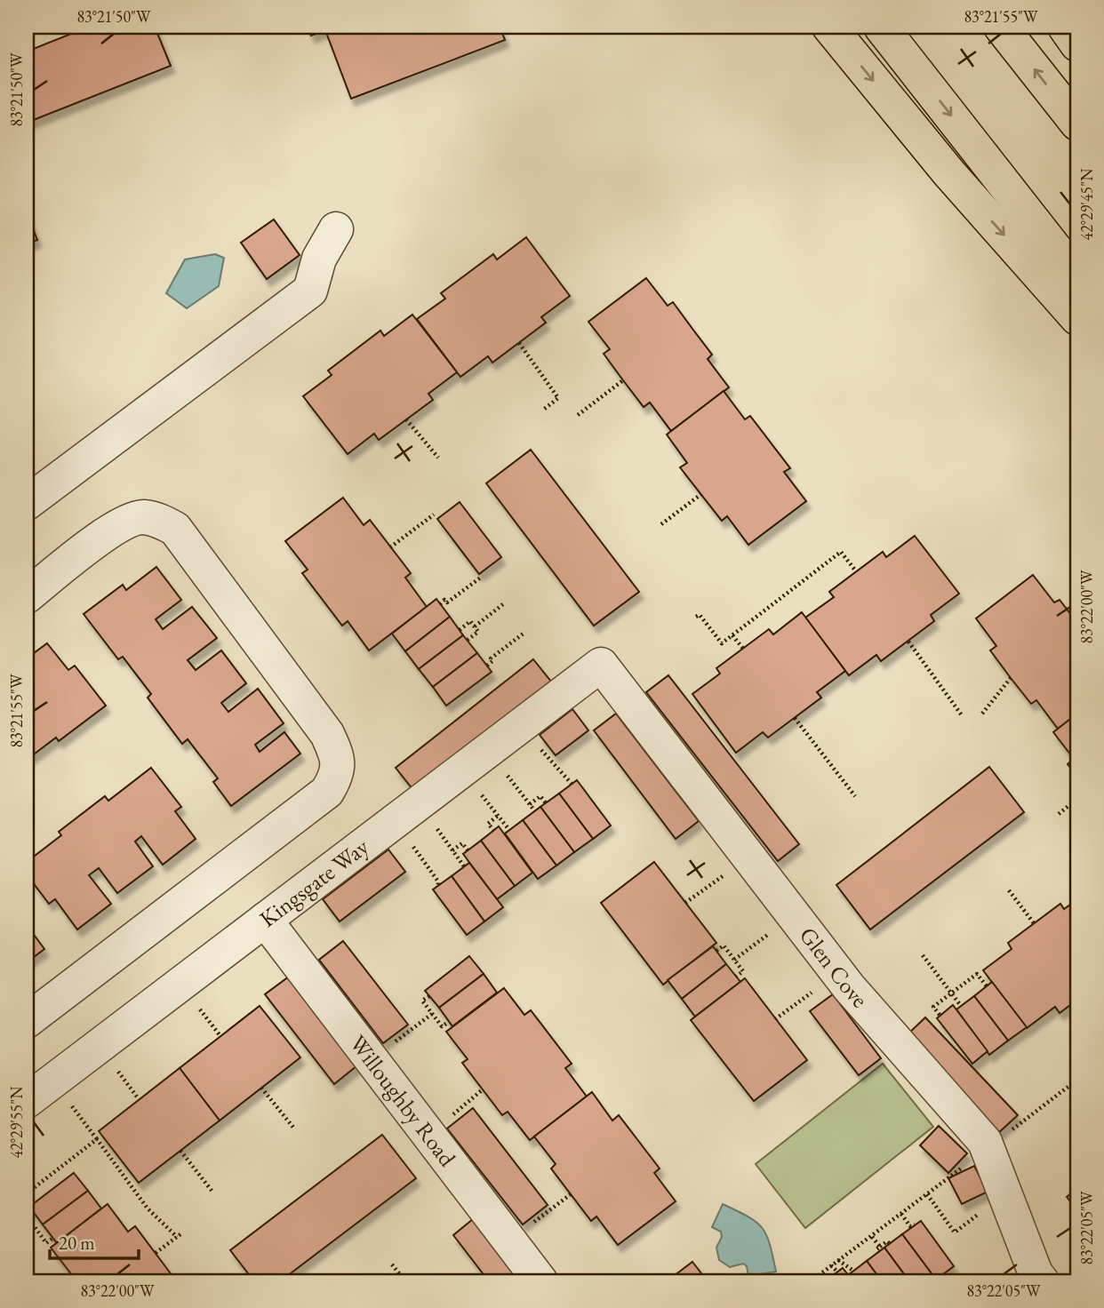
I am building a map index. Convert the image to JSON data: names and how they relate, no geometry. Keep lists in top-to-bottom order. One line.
{"streets":{"street":["Kingsgate Way","Glen Cove","Willoughby Road"]},"crossings":[["Kingsgate Way","Glen Cove"],["Kingsgate Way","Willoughby Road"]],"scale_bar":"20 m","coordinates":["83°21'50\"W","83°21'55\"W","42°29'45\"N","83°22'00\"W","42°29'55\"N","83°22'05\"W"]}
